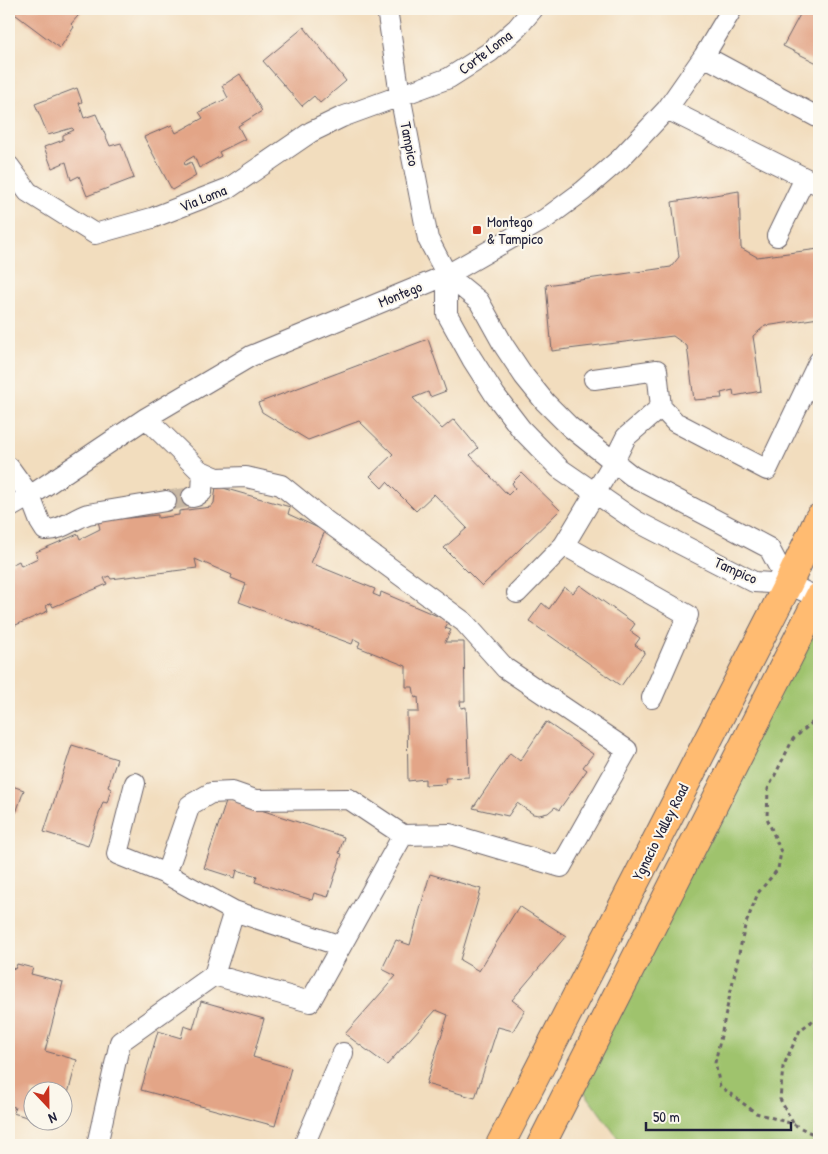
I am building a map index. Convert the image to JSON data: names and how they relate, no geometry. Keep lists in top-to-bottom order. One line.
{"streets":{"highway":["Ygnacio Valley Road"],"street":["Corte Loma","Tampico","Via Loma","Montego"]},"crossings":[["Corte Loma","Tampico"],["Corte Loma","Via Loma"],["Tampico","Via Loma"],["Tampico","Montego"],["Tampico","Ygnacio Valley Road"]],"places":{"transit":["Montego & Tampico"]},"scale_bar":"50 m","north":"bottom"}
